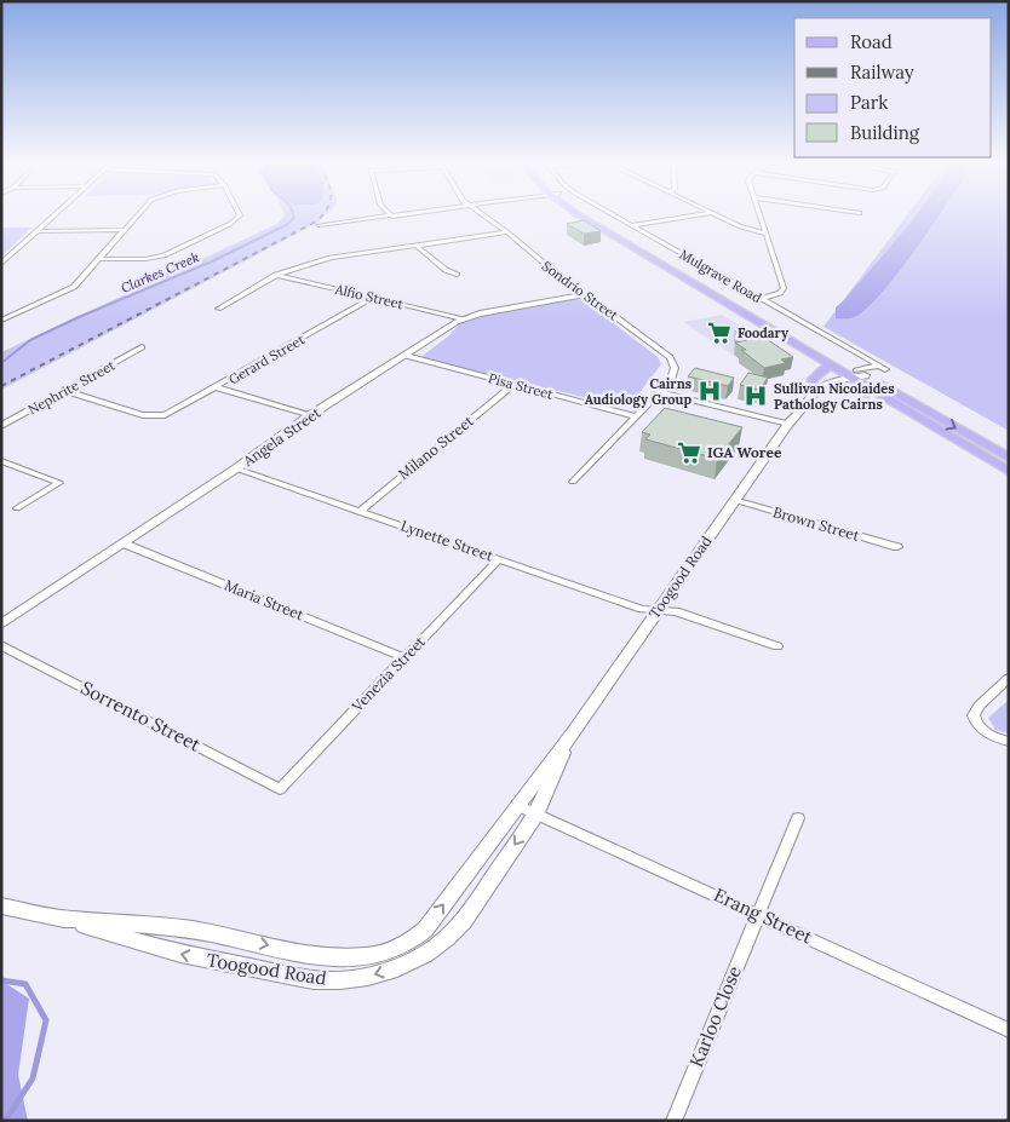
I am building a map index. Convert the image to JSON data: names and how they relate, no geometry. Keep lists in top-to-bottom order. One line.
{"streets":{"main road":["Mulgrave Road"],"street":["Sondrio Street","Alfio Street","Gerard Street","Pisa Street","Nephrite Street","Angela Street","Milano Street","Brown Street","Lynette Street","Toogood Road","Maria Street","Venezia Street","Sorrento Street","Erang Street","Karloo Close"]},"crossings":[["Sondrio Street","Pisa Street"],["Sondrio Street","Angela Street"],["Alfio Street","Gerard Street"],["Alfio Street","Angela Street"],["Gerard Street","Nephrite Street"],["Pisa Street","Angela Street"],["Pisa Street","Milano Street"],["Angela Street","Lynette Street"],["Angela Street","Maria Street"],["Milano Street","Lynette Street"],["Brown Street","Toogood Road"],["Lynette Street","Toogood Road"],["Lynette Street","Venezia Street"],["Toogood Road","Erang Street"],["Maria Street","Venezia Street"],["Venezia Street","Sorrento Street"],["Erang Street","Karloo Close"]],"water":["Clarkes Creek"],"places":{"supermarket":["Foodary","IGA Woree"],"hospital":["Cairns Audiology Group","Sullivan Nicolaides Pathology Cairns"]},"legend":["Road","Railway","Park","Building"]}
